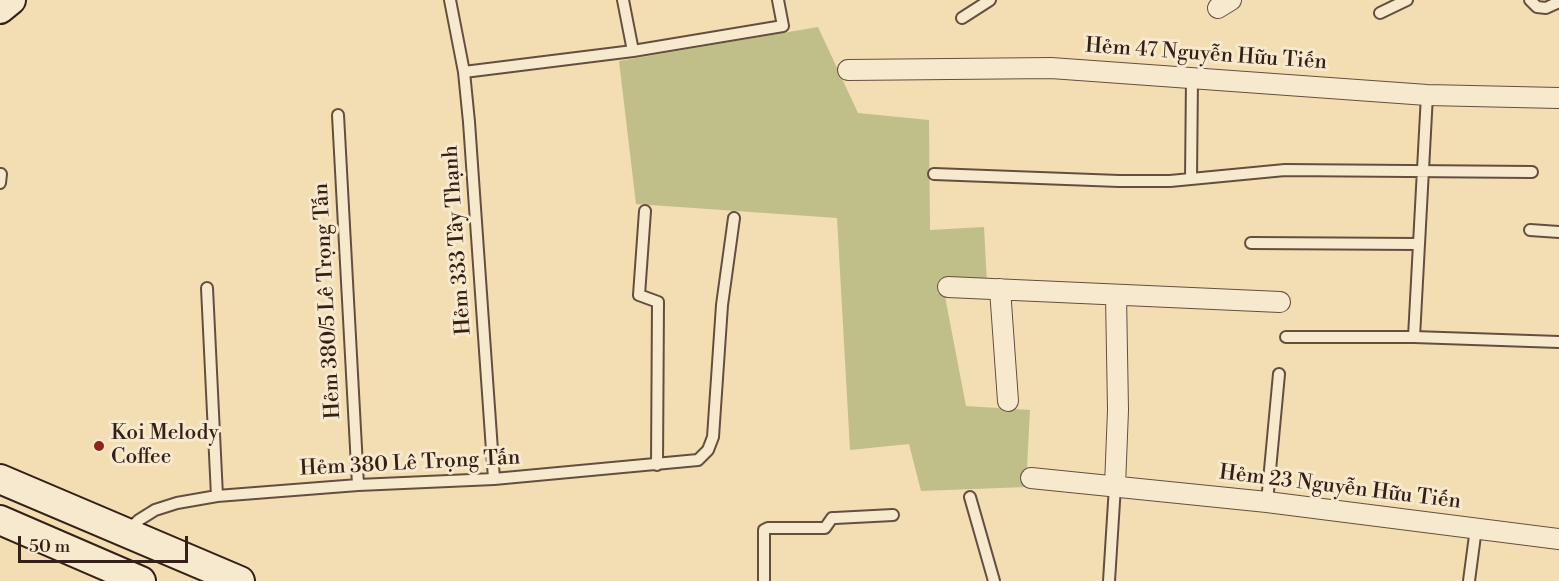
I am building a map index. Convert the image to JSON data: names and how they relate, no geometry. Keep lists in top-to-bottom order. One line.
{"streets":{"street":["Hẻm 47 Nguyễn Hữu Tiến","Hẻm 23 Nguyễn Hữu Tiến"],"lane":["Hẻm 333 Tây Thạnh","Hẻm 380/5 Lê Trọng Tấn","Hẻm 380 Lê Trọng Tấn"]},"crossings":[["Hẻm 333 Tây Thạnh","Hẻm 380 Lê Trọng Tấn"],["Hẻm 380/5 Lê Trọng Tấn","Hẻm 380 Lê Trọng Tấn"]],"places":["Koi Melody Coffee"],"scale_bar":"50 m"}
